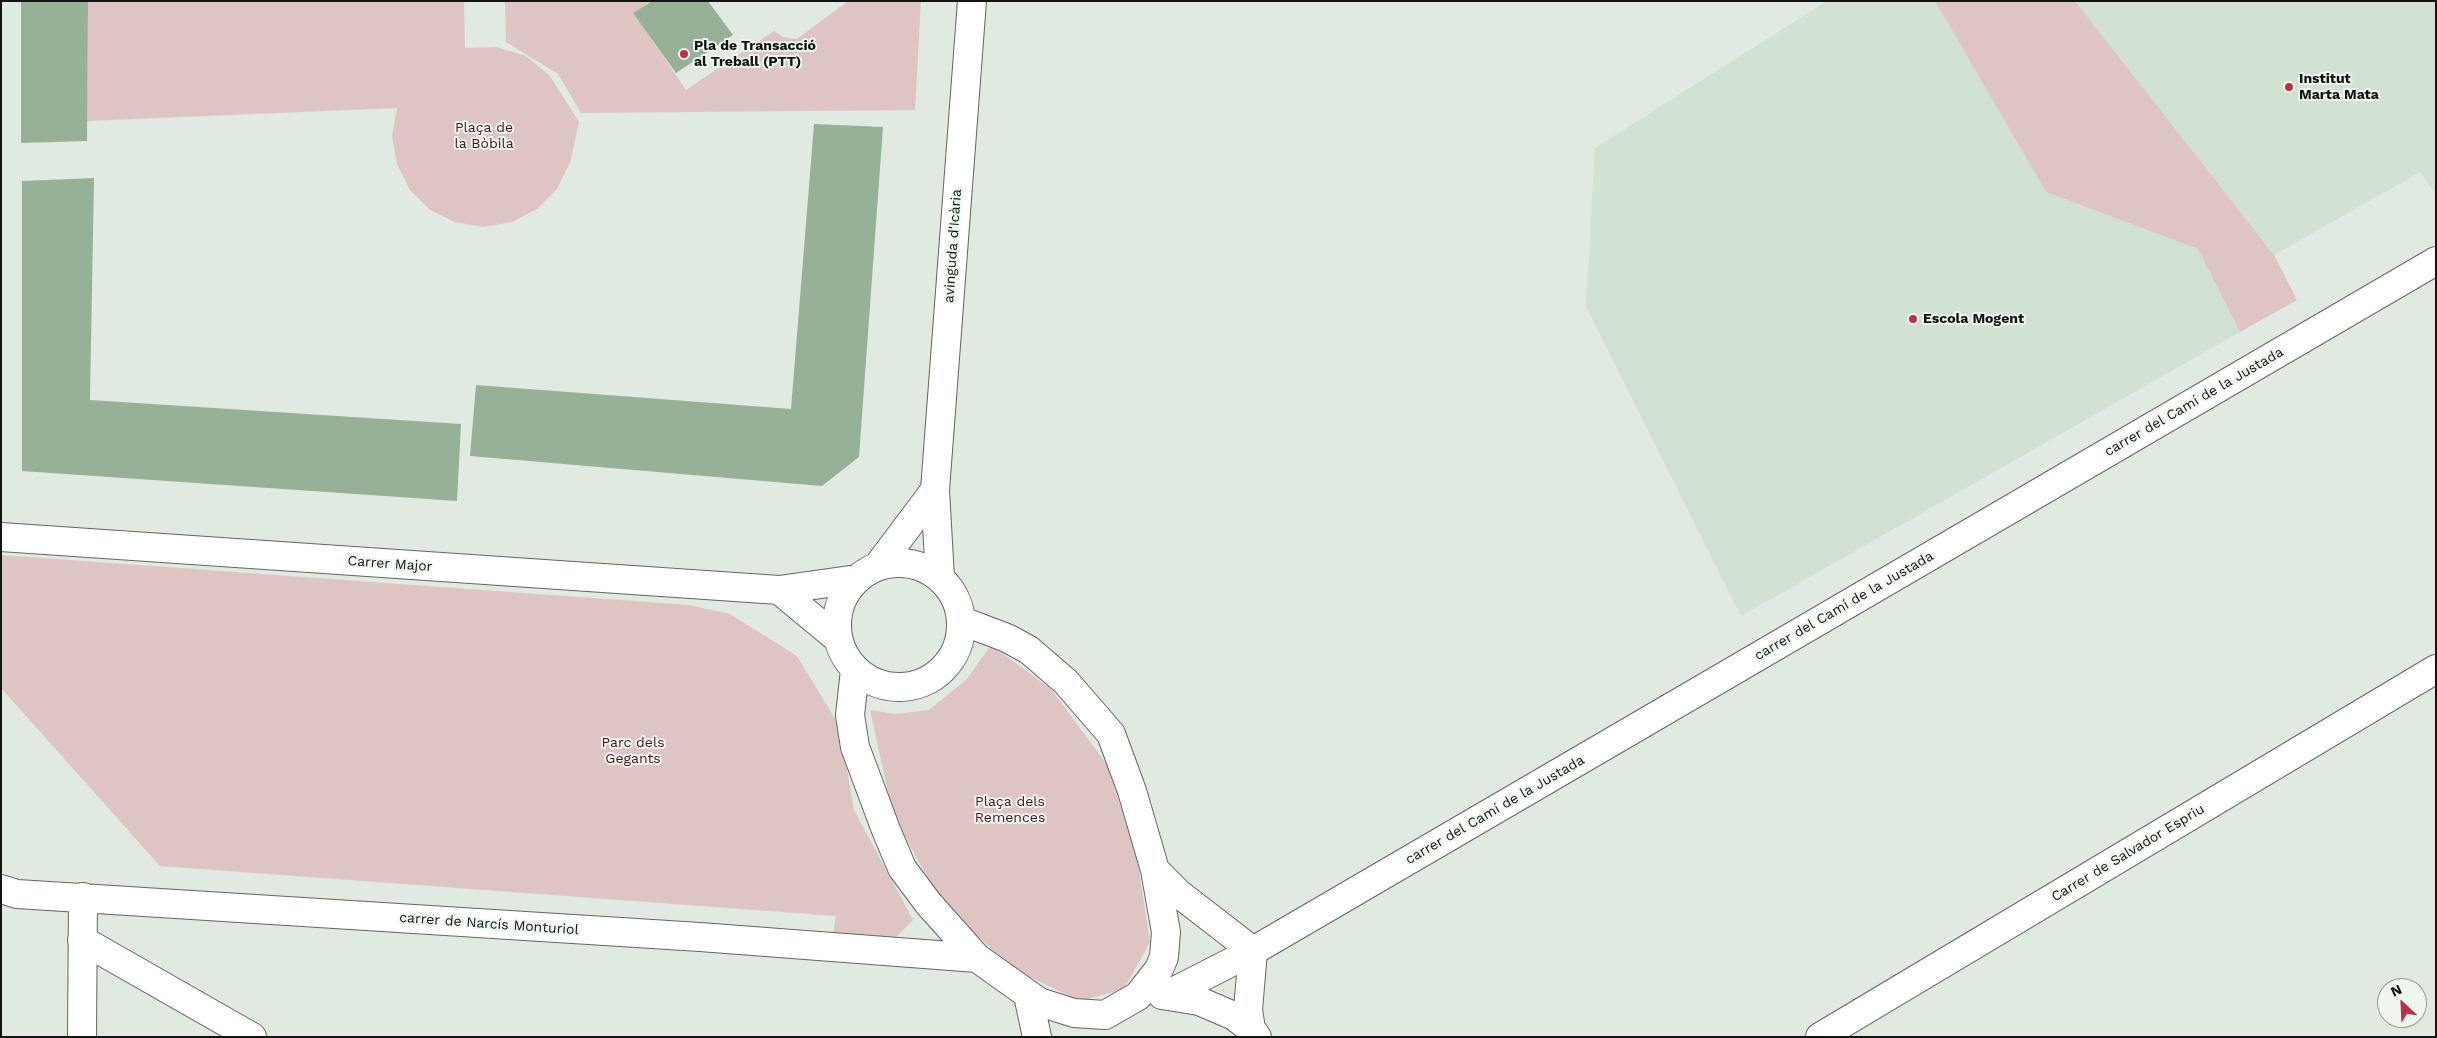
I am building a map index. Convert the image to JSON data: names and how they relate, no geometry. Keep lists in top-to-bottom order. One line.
{"streets":{"street":["avinguda d'Icària","carrer del Camí de la Justada","Carrer Major","Carrer de Salvador Espriu","carrer de Narcís Monturiol"]},"crossings":[["avinguda d'Icària","Carrer Major"]],"parks":["Plaça de la Bòbila","Parc dels Gegants","Plaça dels Remences"],"places":["Pla de Transacció al Treball (PTT)","Institut Marta Mata","Escola Mogent"],"north":"top left"}
